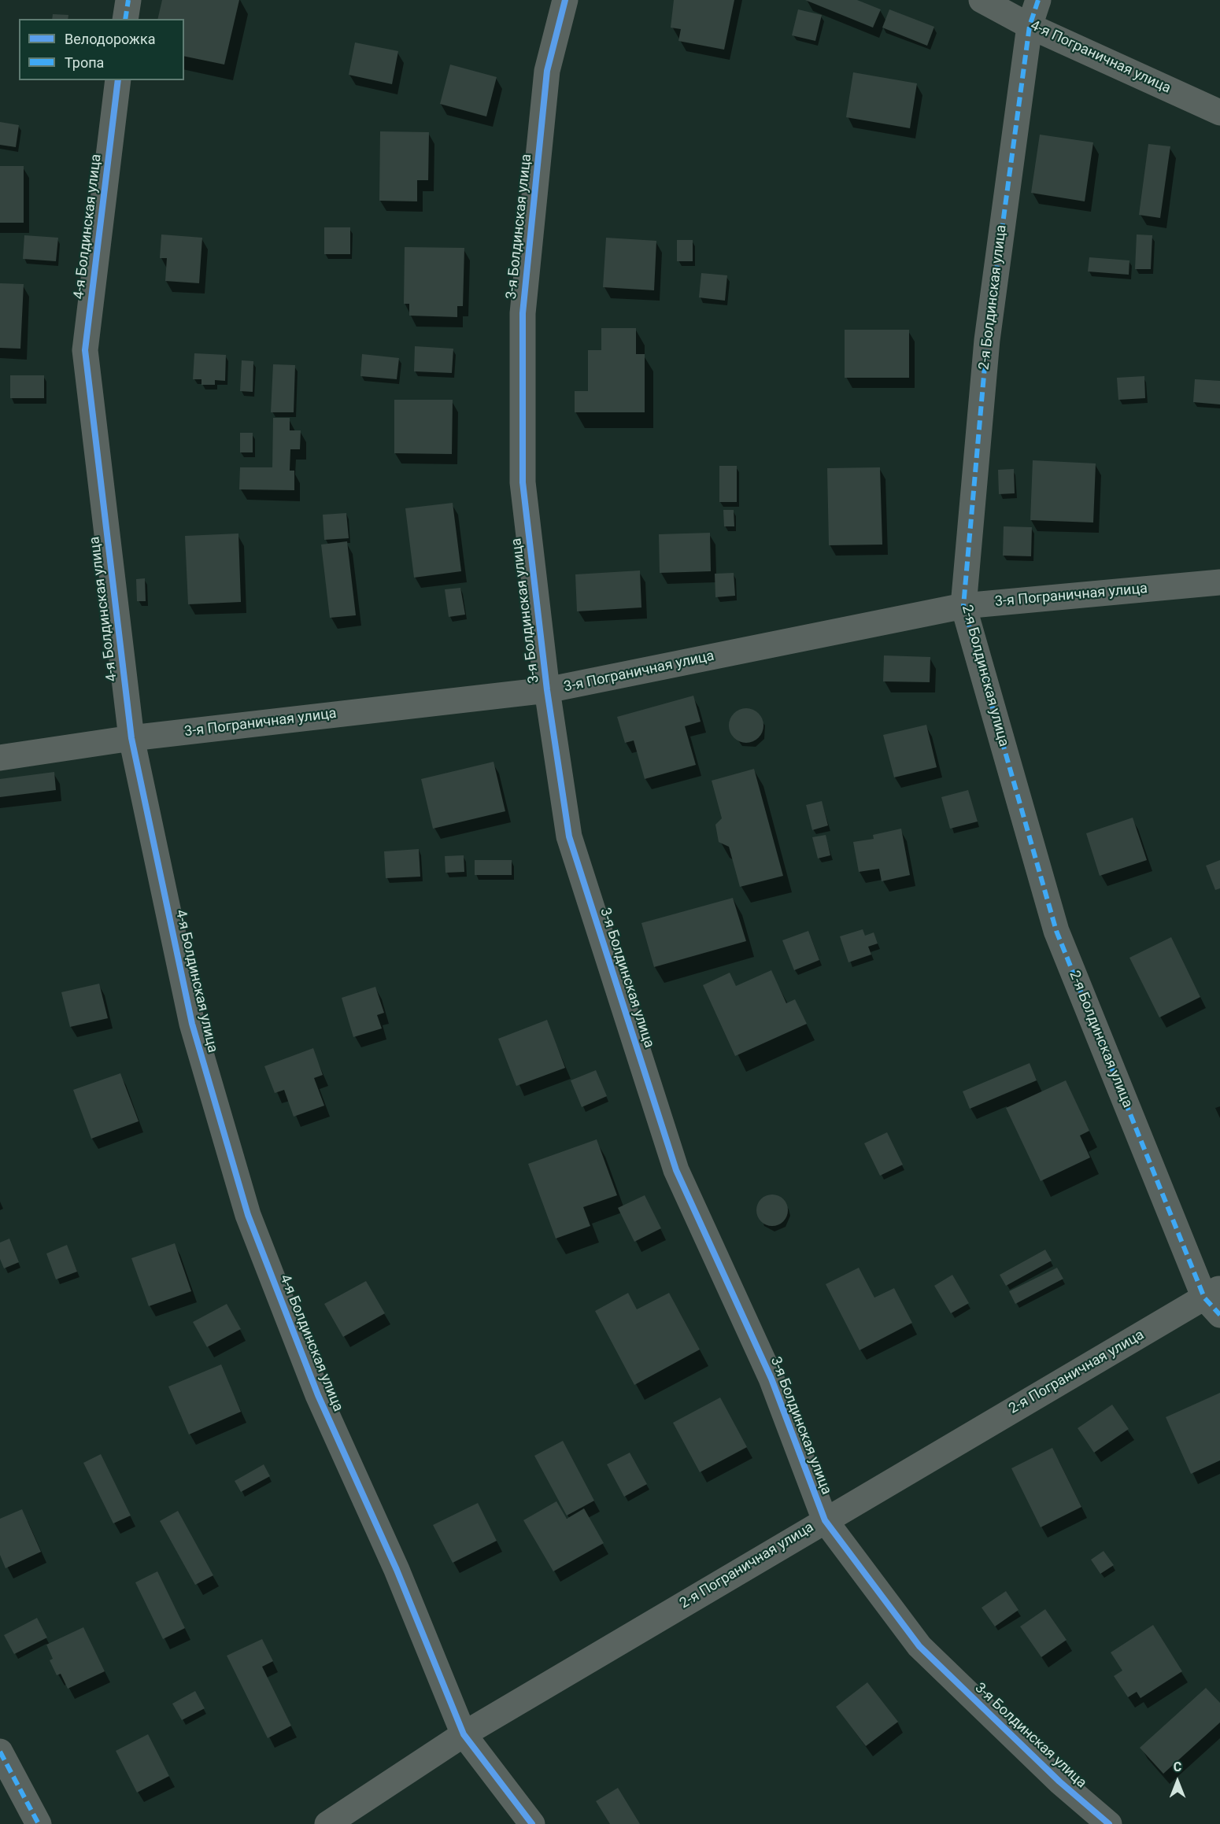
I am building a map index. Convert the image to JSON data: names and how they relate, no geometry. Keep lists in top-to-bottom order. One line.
{"streets":{"street":["4-я Пограничная улица","4-я Болдинская улица","3-я Болдинская улица","2-я Болдинская улица","3-я Пограничная улица","2-я Пограничная улица"]},"crossings":[["4-я Пограничная улица","2-я Болдинская улица"],["4-я Болдинская улица","3-я Пограничная улица"],["4-я Болдинская улица","2-я Пограничная улица"],["3-я Болдинская улица","3-я Пограничная улица"],["3-я Болдинская улица","2-я Пограничная улица"],["2-я Болдинская улица","3-я Пограничная улица"],["2-я Болдинская улица","2-я Пограничная улица"]],"legend":["Велодорожка","Тропа"],"north":"top"}
